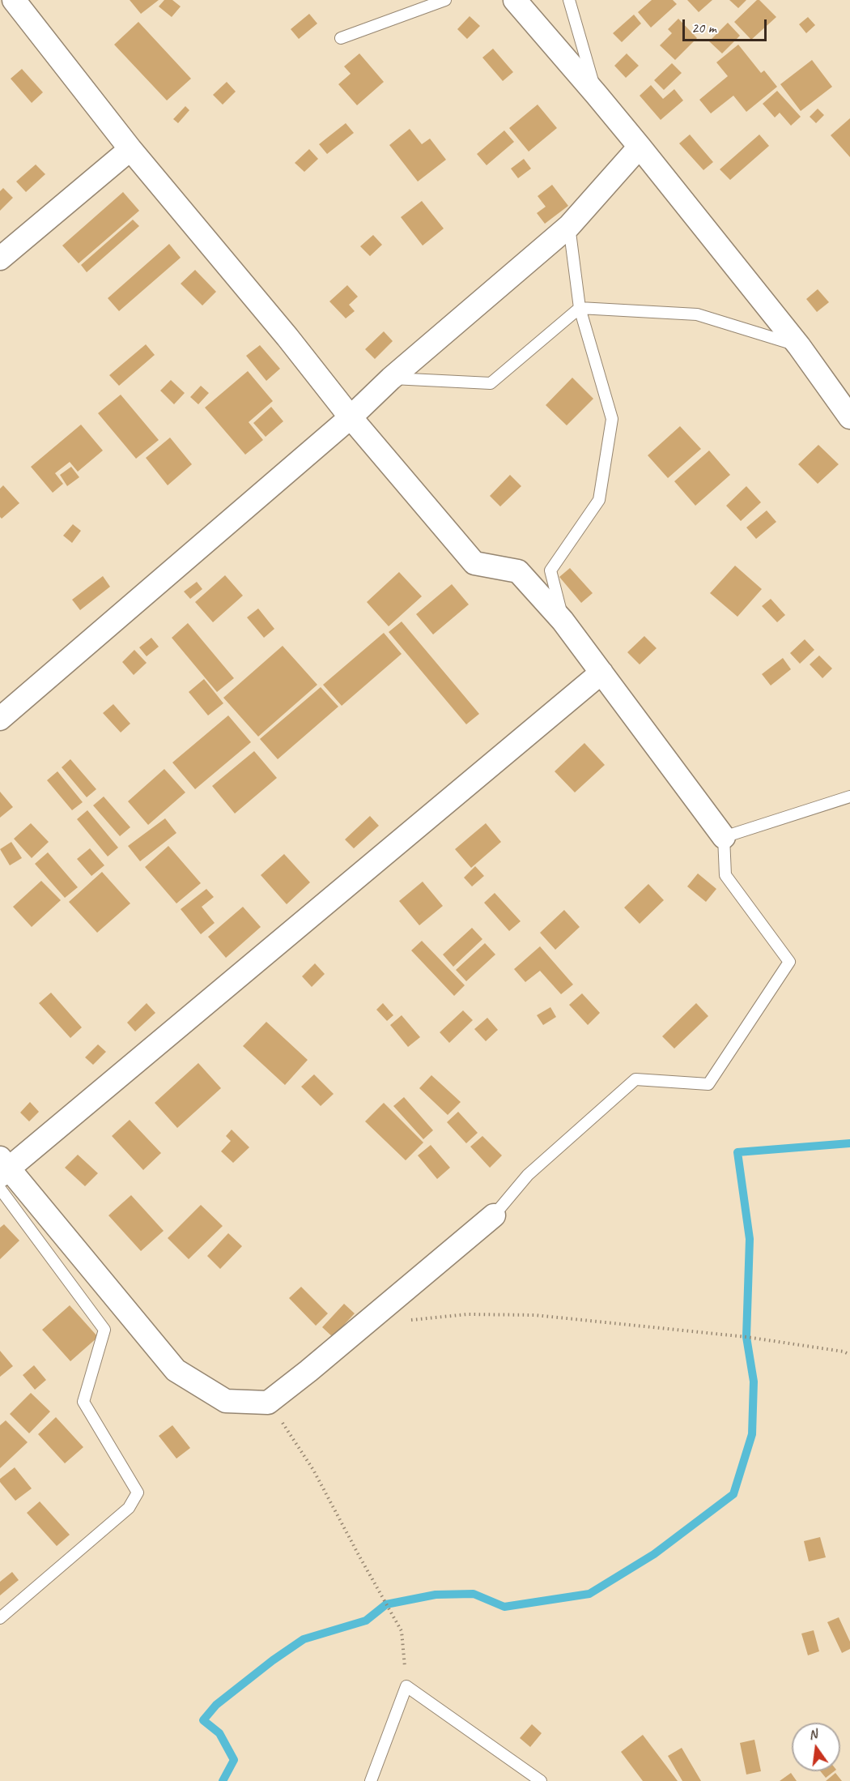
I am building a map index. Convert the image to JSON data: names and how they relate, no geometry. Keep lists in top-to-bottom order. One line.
{"scale_bar":"20 m","north":"top"}
